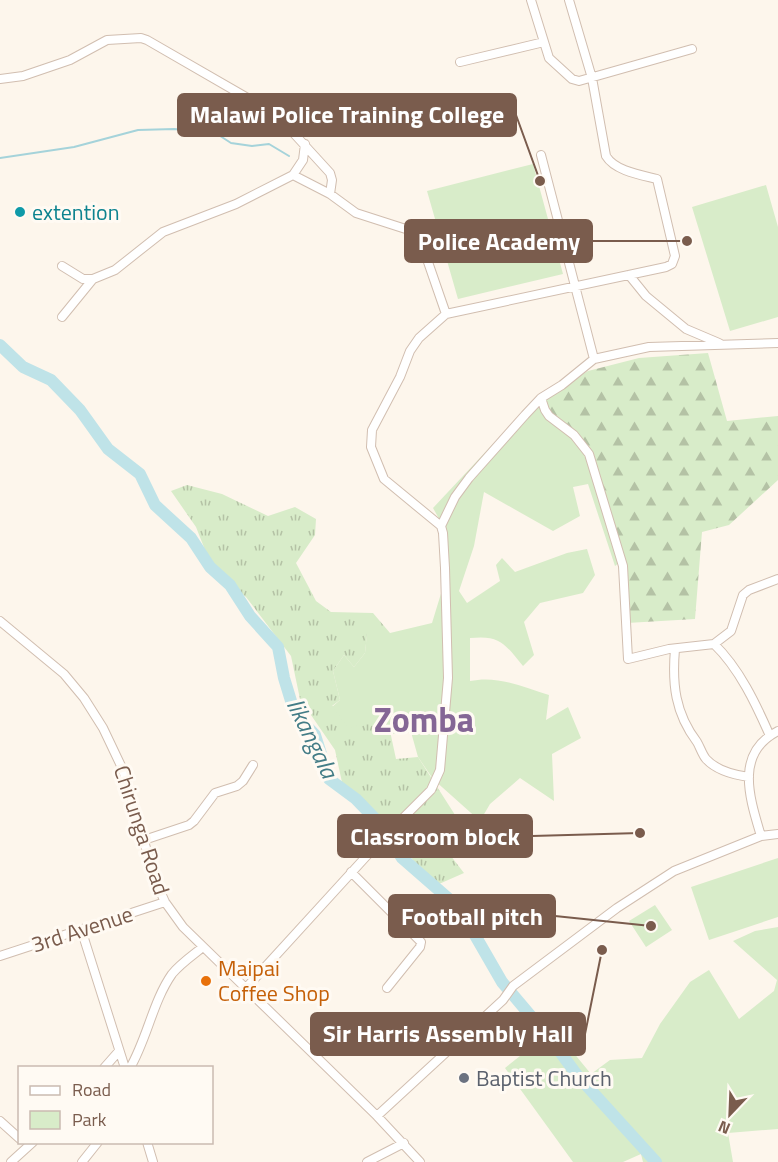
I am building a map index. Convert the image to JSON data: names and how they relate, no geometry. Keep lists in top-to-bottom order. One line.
{"streets":{"street":["Chirunga Road","3rd Avenue"]},"crossings":[["Chirunga Road","3rd Avenue"]],"districts":["Zomba"],"water":["likangala"],"places":["Malawi Police Training College","extention","Police Academy","Classroom block","Football pitch","Sir Harris Assembly Hall","Maipai Coffee Shop","Baptist Church"],"legend":["Road","Park"],"north":"bottom left"}
